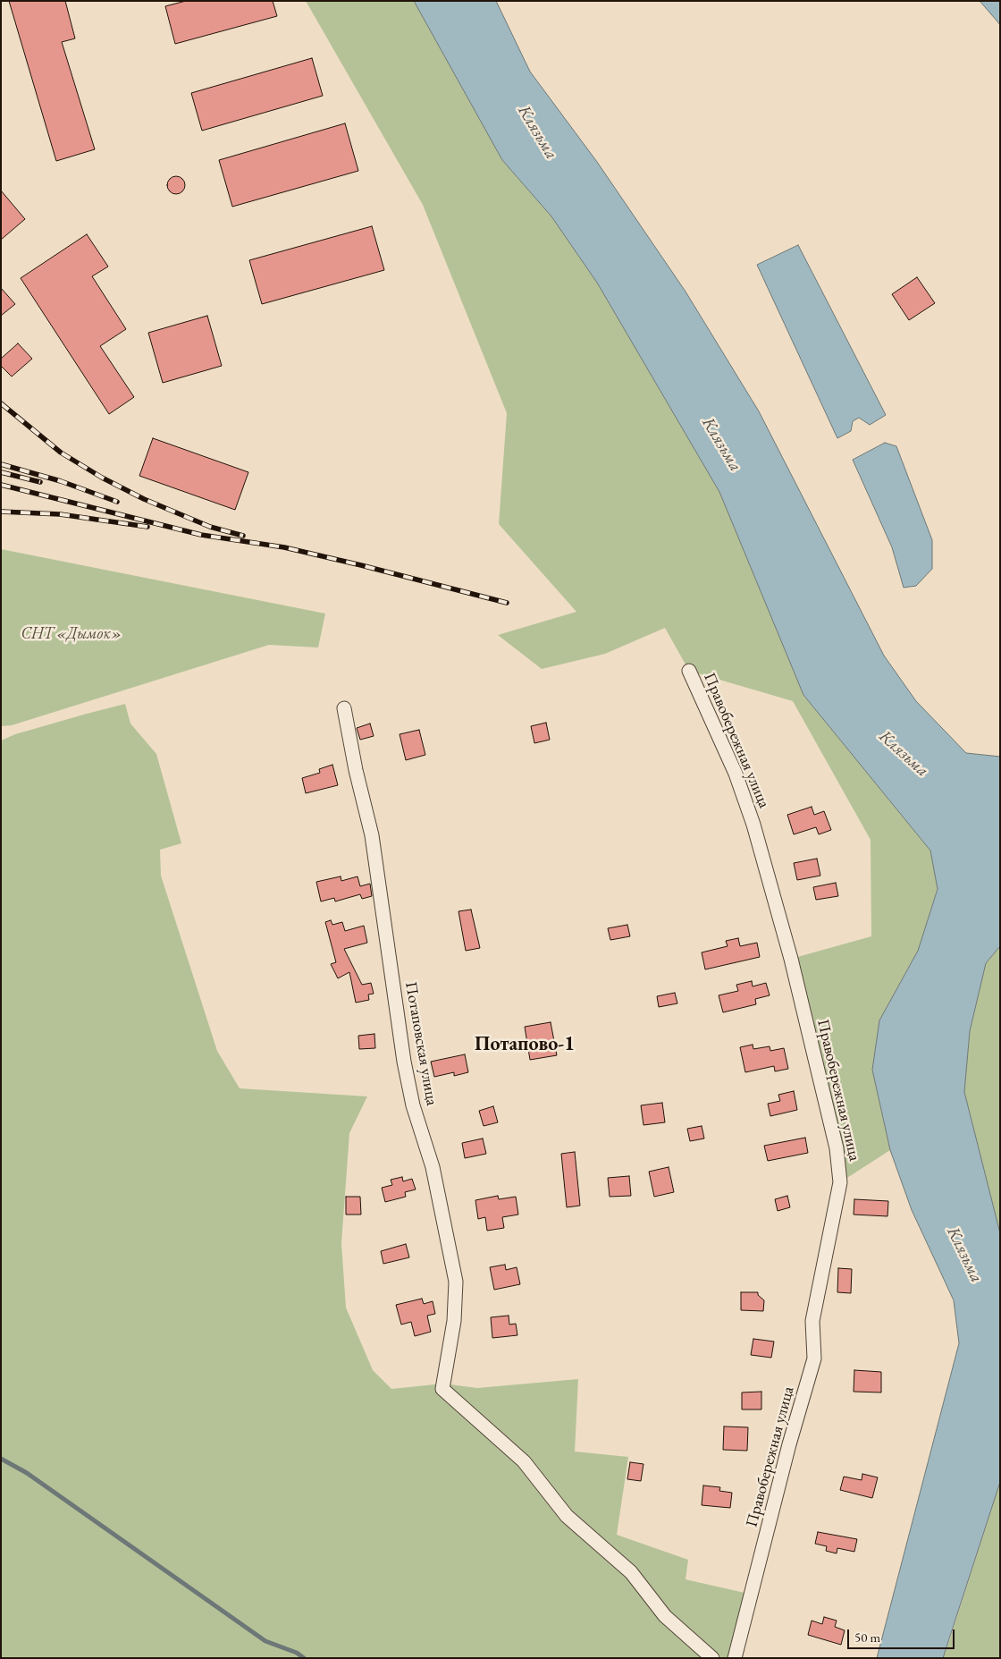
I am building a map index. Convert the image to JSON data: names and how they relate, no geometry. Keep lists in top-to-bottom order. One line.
{"streets":{"street":["Правобережная улица","Потаповская улица"]},"districts":["Потапово-1"],"water":["Клязьма"],"parks":["СНТ «Дымок»"],"scale_bar":"50 m"}
